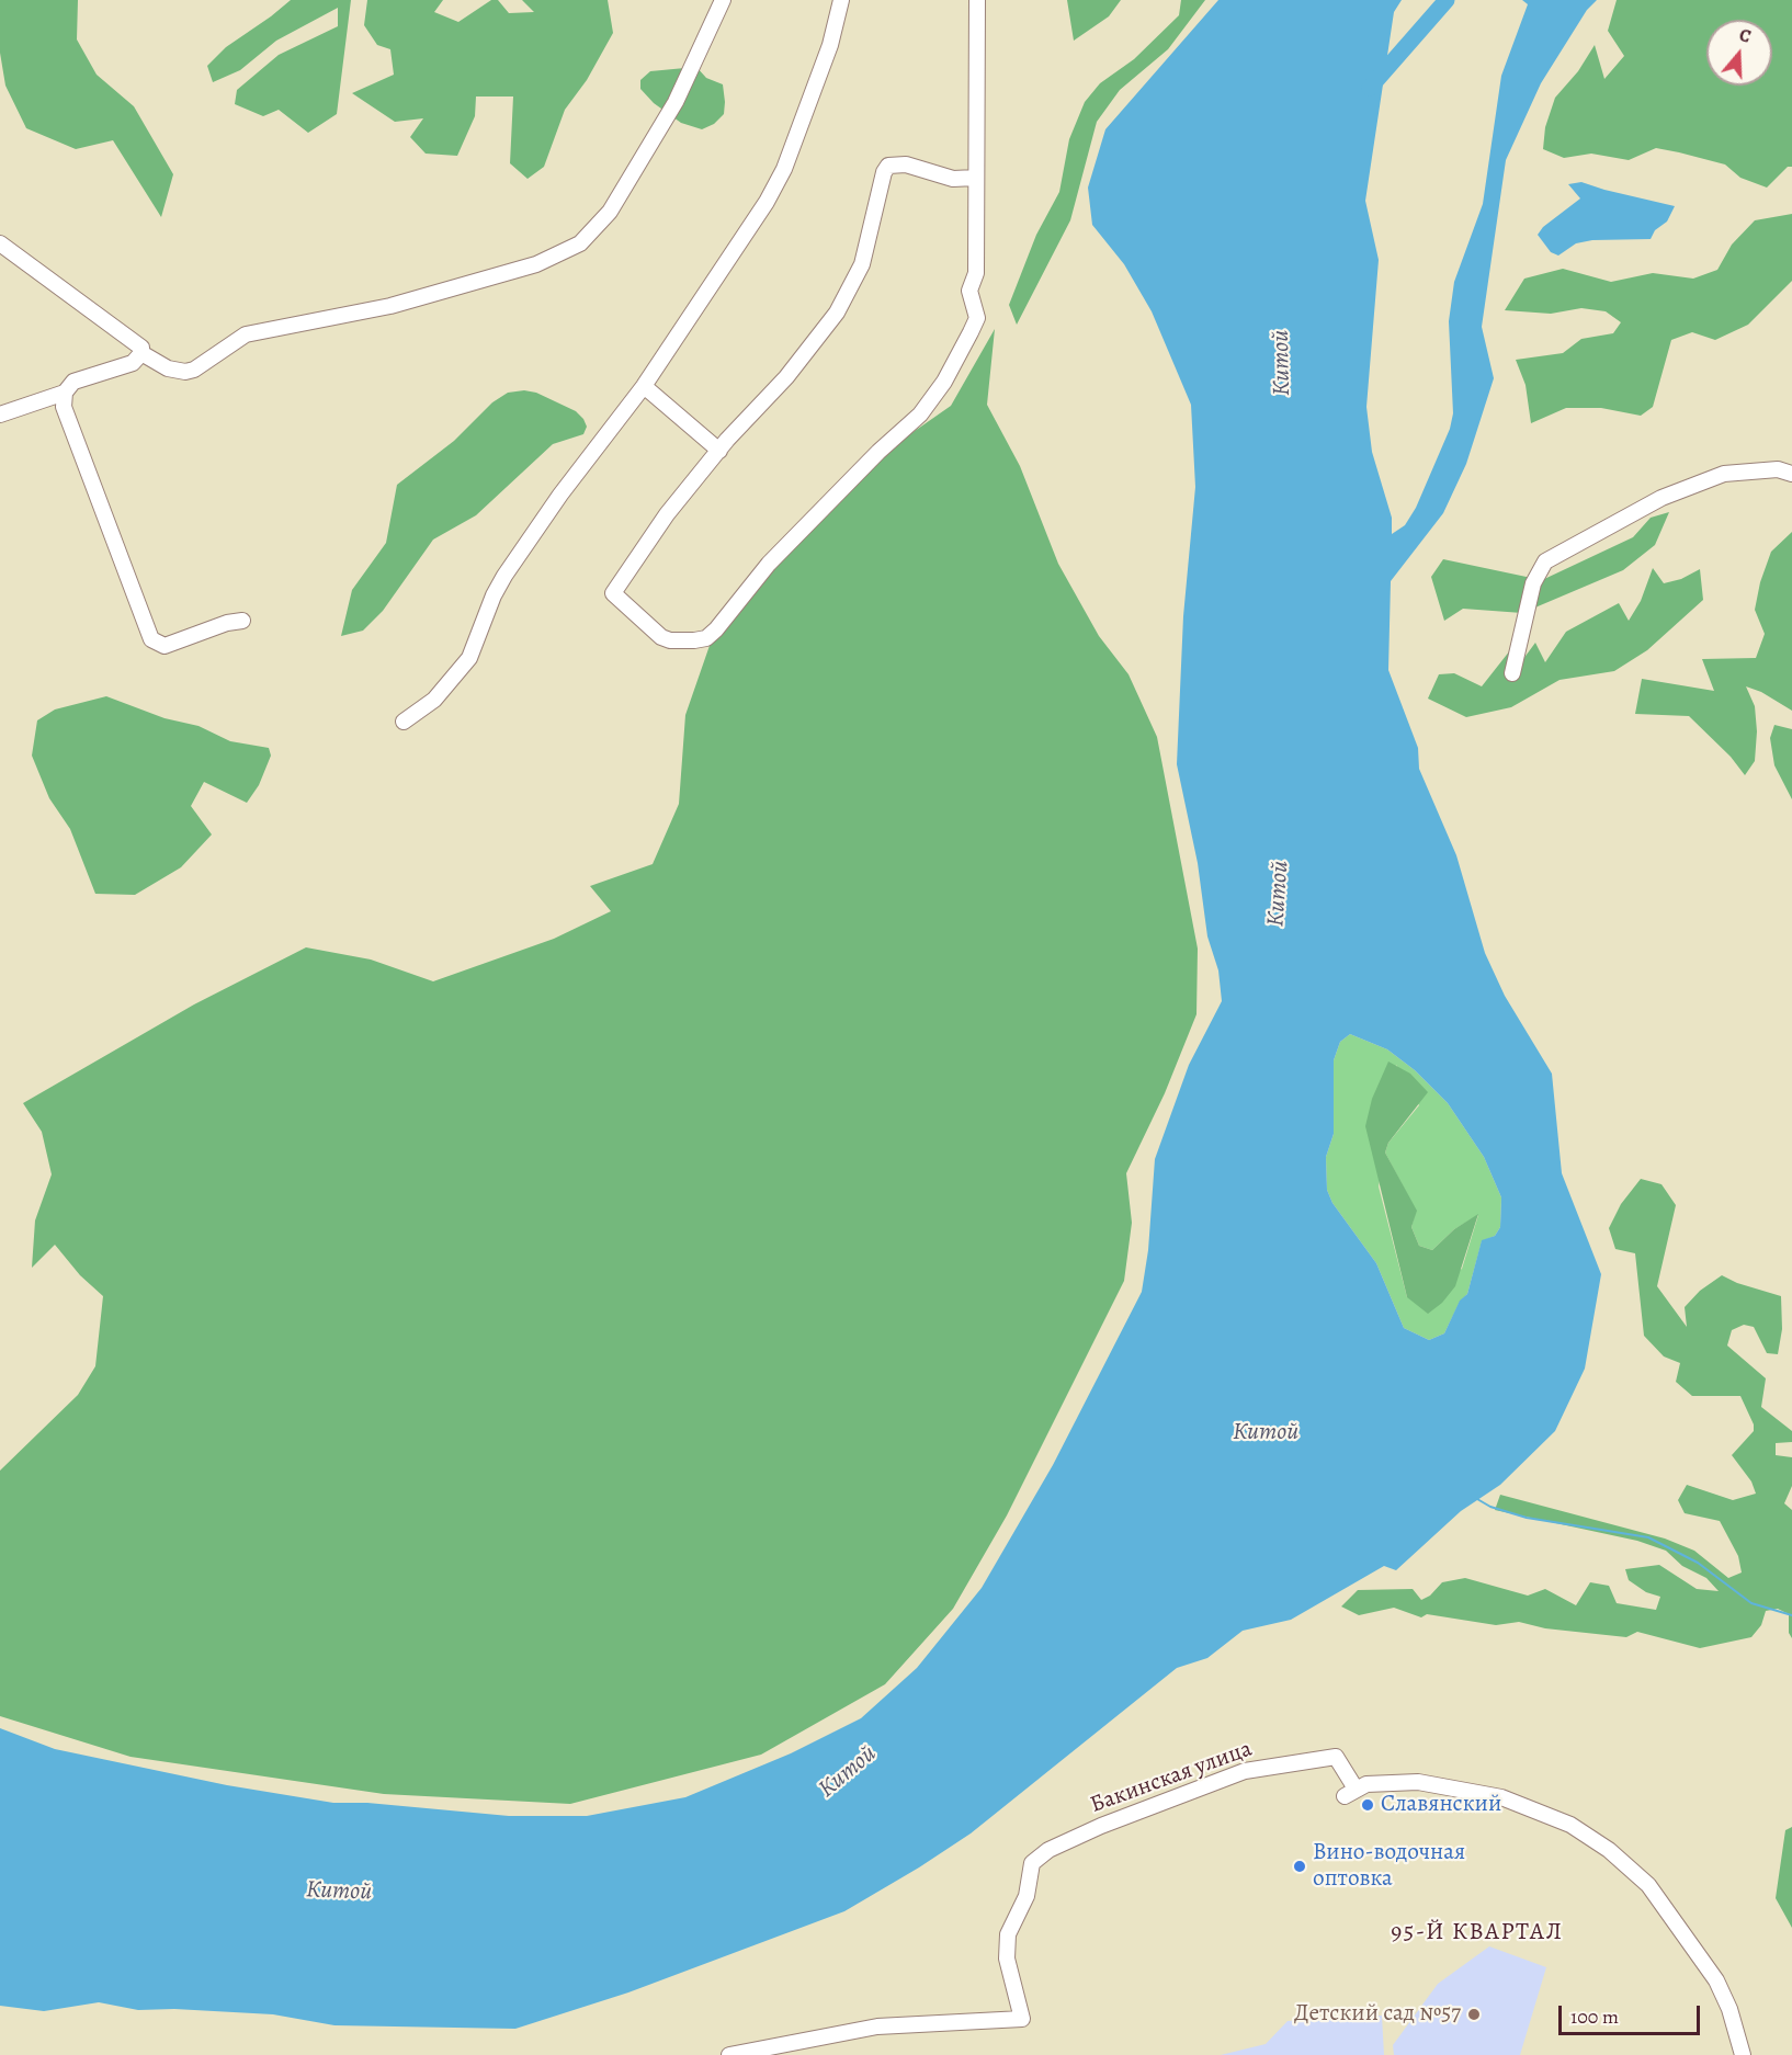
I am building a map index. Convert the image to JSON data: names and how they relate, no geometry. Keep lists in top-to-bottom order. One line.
{"streets":{"street":["Бакинская улица"]},"districts":["95-Й КВАРТАЛ"],"water":["Китой"],"places":["Славянский","Вино-водочная оптовка","Детский сад №57"],"scale_bar":"100 m","north":"top"}
